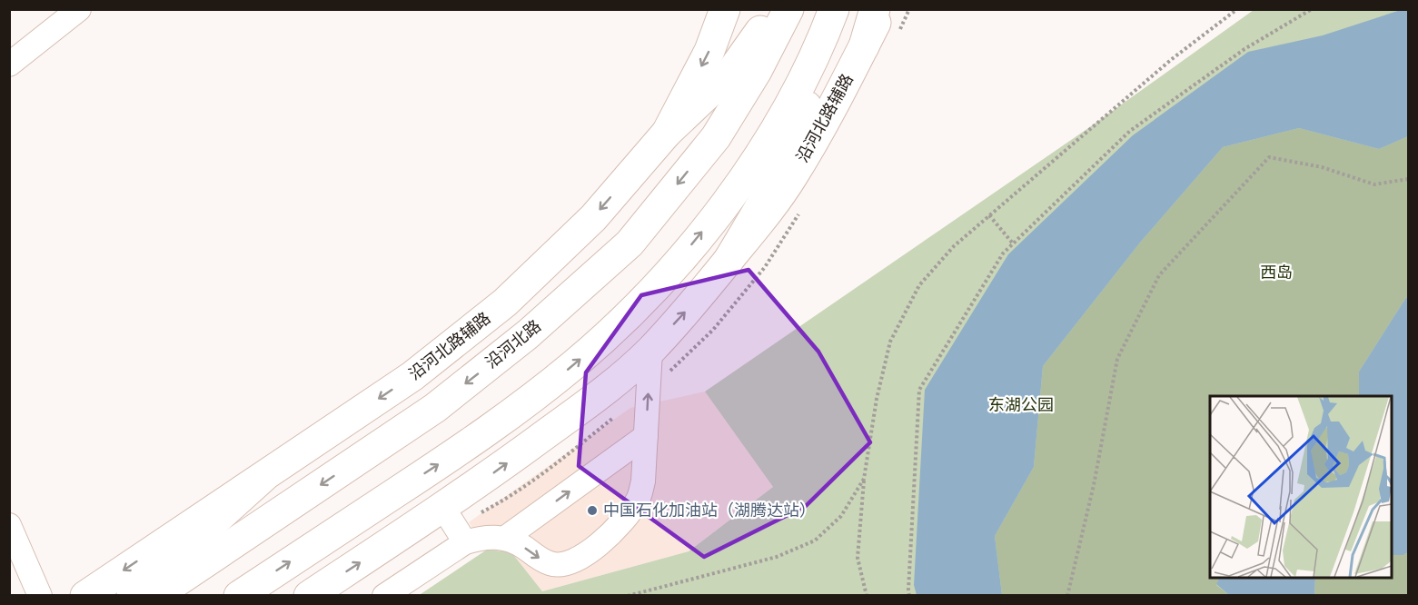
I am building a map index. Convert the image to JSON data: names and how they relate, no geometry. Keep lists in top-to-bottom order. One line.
{"streets":{"main road":["沿河北路辅路","沿河北路"]},"parks":["西岛","东湖公园"],"places":["中国石化加油站（湖腾达站）"]}
